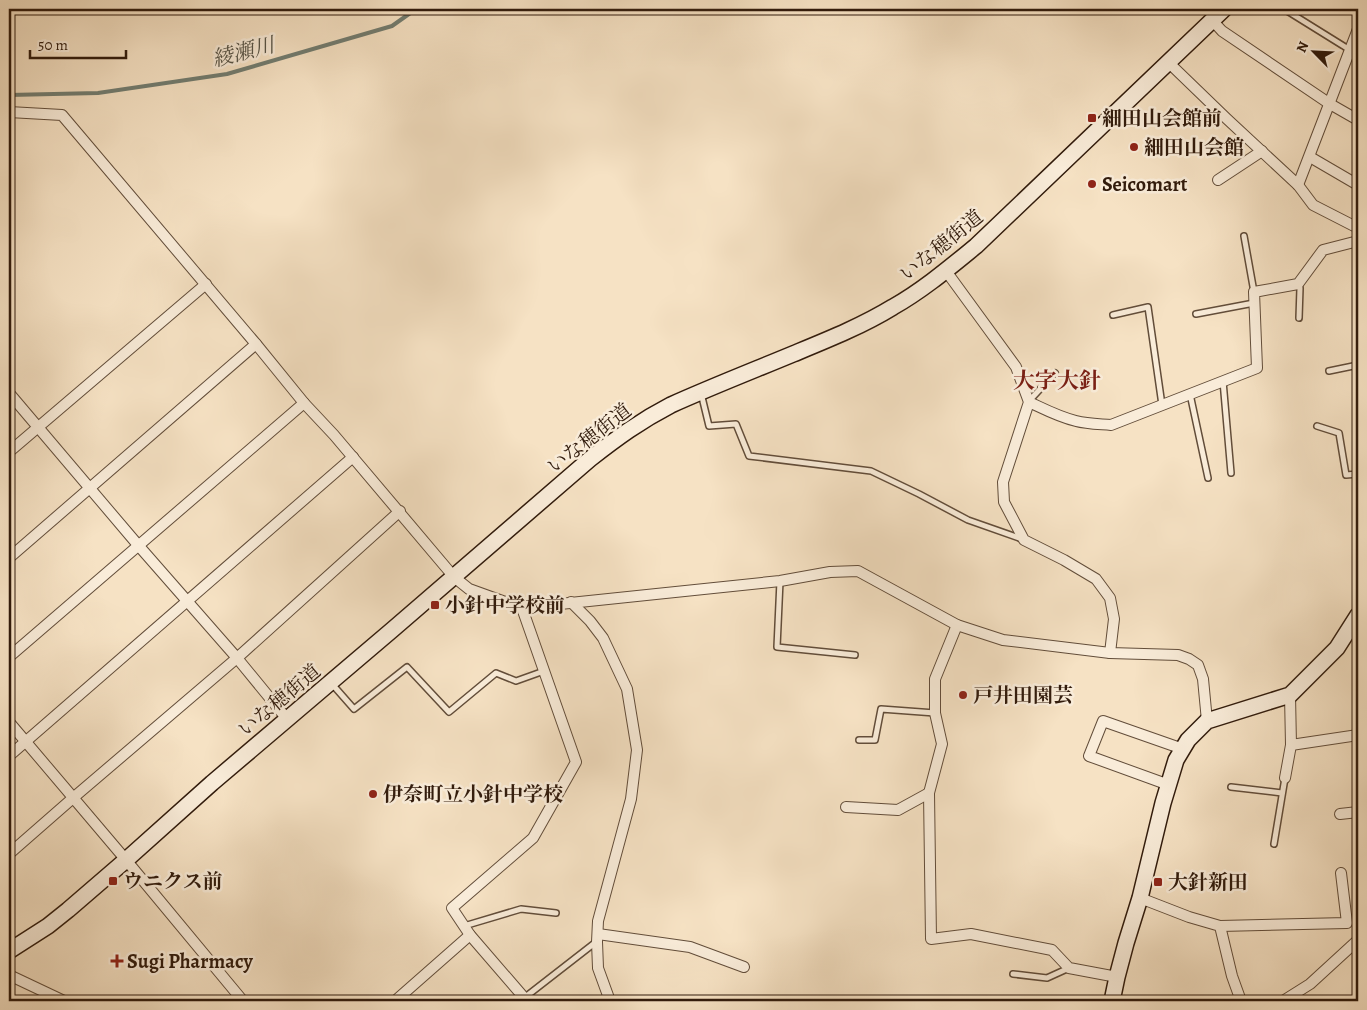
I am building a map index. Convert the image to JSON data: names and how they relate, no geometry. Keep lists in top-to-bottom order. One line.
{"streets":{"street":["いな穂街道"]},"districts":["大字大針"],"water":["綾瀬川"],"places":{"transit":["細田山会館前","小針中学校前","ウニクス前","大針新田"],"other":["細田山会館","Seicomart","戸井田園芸","伊奈町立小針中学校"],"health":["Sugi Pharmacy"]},"scale_bar":"50 m","north":"top left"}
